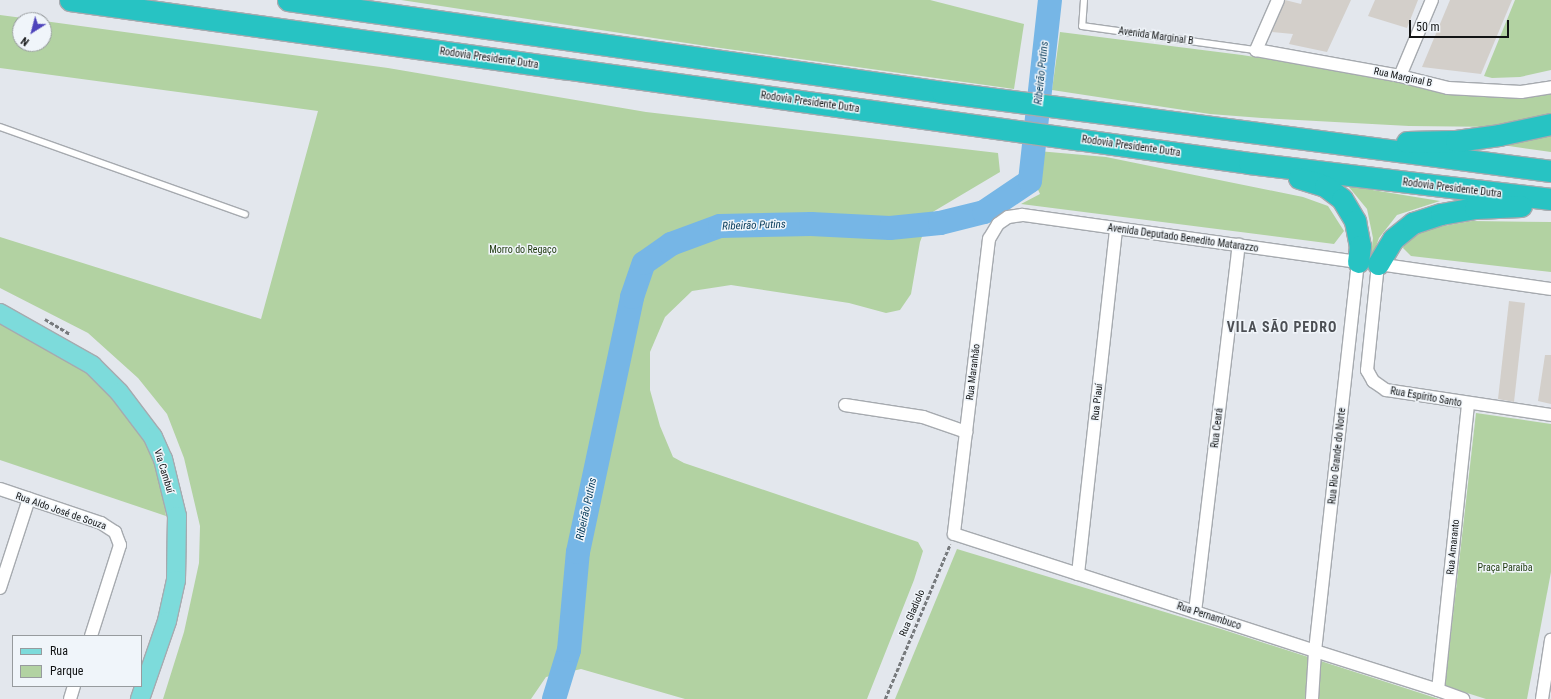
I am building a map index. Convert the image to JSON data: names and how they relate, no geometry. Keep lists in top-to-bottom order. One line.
{"streets":{"highway":["Rodovia Presidente Dutra"],"main road":["Via Cambuí"],"street":["Rua Marginal B","Avenida Deputado Benedito Matarazzo","Rua Maranhão","Rua Espírito Santo","Rua Piauí","Rua Ceará","Rua Rio Grande do Norte","Rua Aldo José de Souza","Rua Amaranto","Rua Pernambuco"],"lane":["Avenida Marginal B"],"path":["Rua Gladiolo"]},"crossings":[["Avenida Marginal B","Rua Marginal B"],["Avenida Deputado Benedito Matarazzo","Rua Maranhão"],["Avenida Deputado Benedito Matarazzo","Rua Espírito Santo"],["Avenida Deputado Benedito Matarazzo","Rua Piauí"],["Avenida Deputado Benedito Matarazzo","Rua Ceará"],["Avenida Deputado Benedito Matarazzo","Rua Rio Grande do Norte"],["Rua Maranhão","Rua Gladiolo"],["Rua Maranhão","Rua Pernambuco"],["Rua Espírito Santo","Rua Rio Grande do Norte"],["Rua Espírito Santo","Rua Amaranto"],["Rua Piauí","Rua Pernambuco"],["Rua Ceará","Rua Pernambuco"],["Rua Rio Grande do Norte","Rua Pernambuco"],["Rua Amaranto","Rua Pernambuco"],["Rua Gladiolo","Rua Pernambuco"]],"districts":["VILA SÃO PEDRO"],"water":["Ribeirão Putins"],"parks":["Morro do Regaço","Praça Paraíba"],"legend":["Rua","Parque"],"scale_bar":"50 m","north":"bottom left"}
